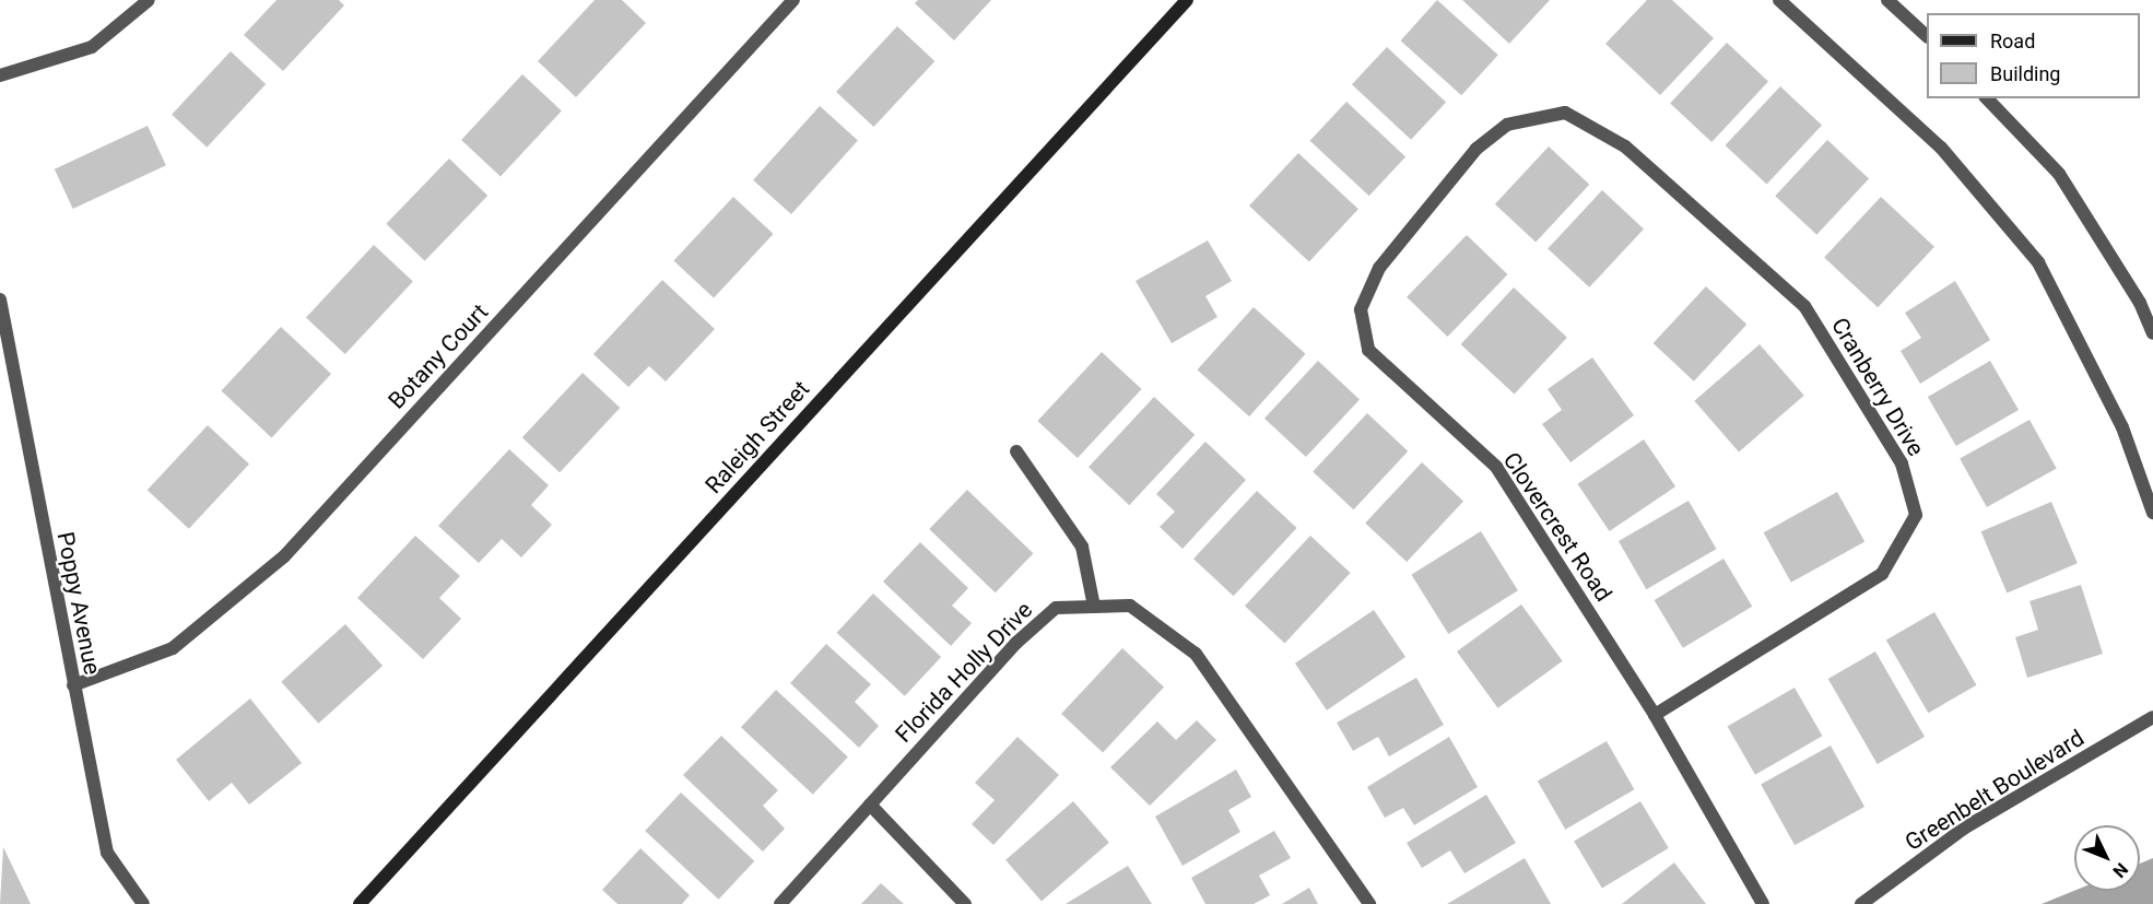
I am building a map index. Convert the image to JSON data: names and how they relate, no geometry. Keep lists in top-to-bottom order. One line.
{"streets":{"street":["Botany Court","Cranberry Drive","Raleigh Street","Clovercrest Road","Poppy Avenue","Florida Holly Drive","Greenbelt Boulevard"]},"crossings":[["Botany Court","Poppy Avenue"],["Cranberry Drive","Clovercrest Road"]],"legend":["Road","Building"],"north":"bottom right"}
